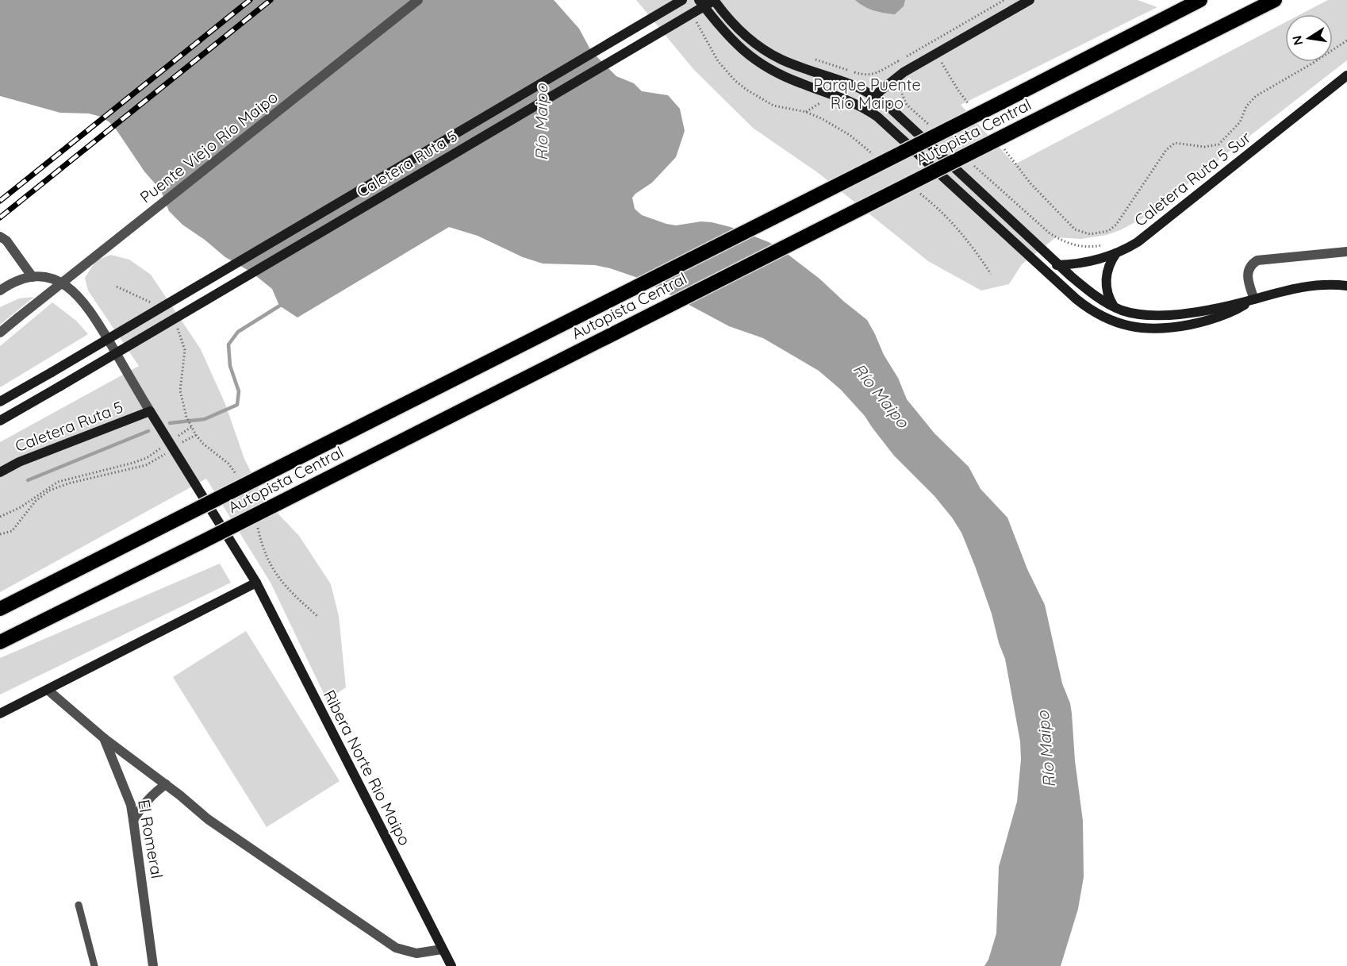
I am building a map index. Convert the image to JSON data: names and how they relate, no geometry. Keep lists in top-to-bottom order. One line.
{"streets":{"highway":["Autopista Central"],"main road":["Caletera Ruta 5","Caletera Ruta 5 Sur","Ribera Norte Rio Maipo"],"street":["Puente Viejo Río Maipo","El Romeral"]},"crossings":[["Caletera Ruta 5","Ribera Norte Rio Maipo"]],"water":["Río Maipo"],"parks":["Parque Puente Río Maipo"],"north":"left"}
